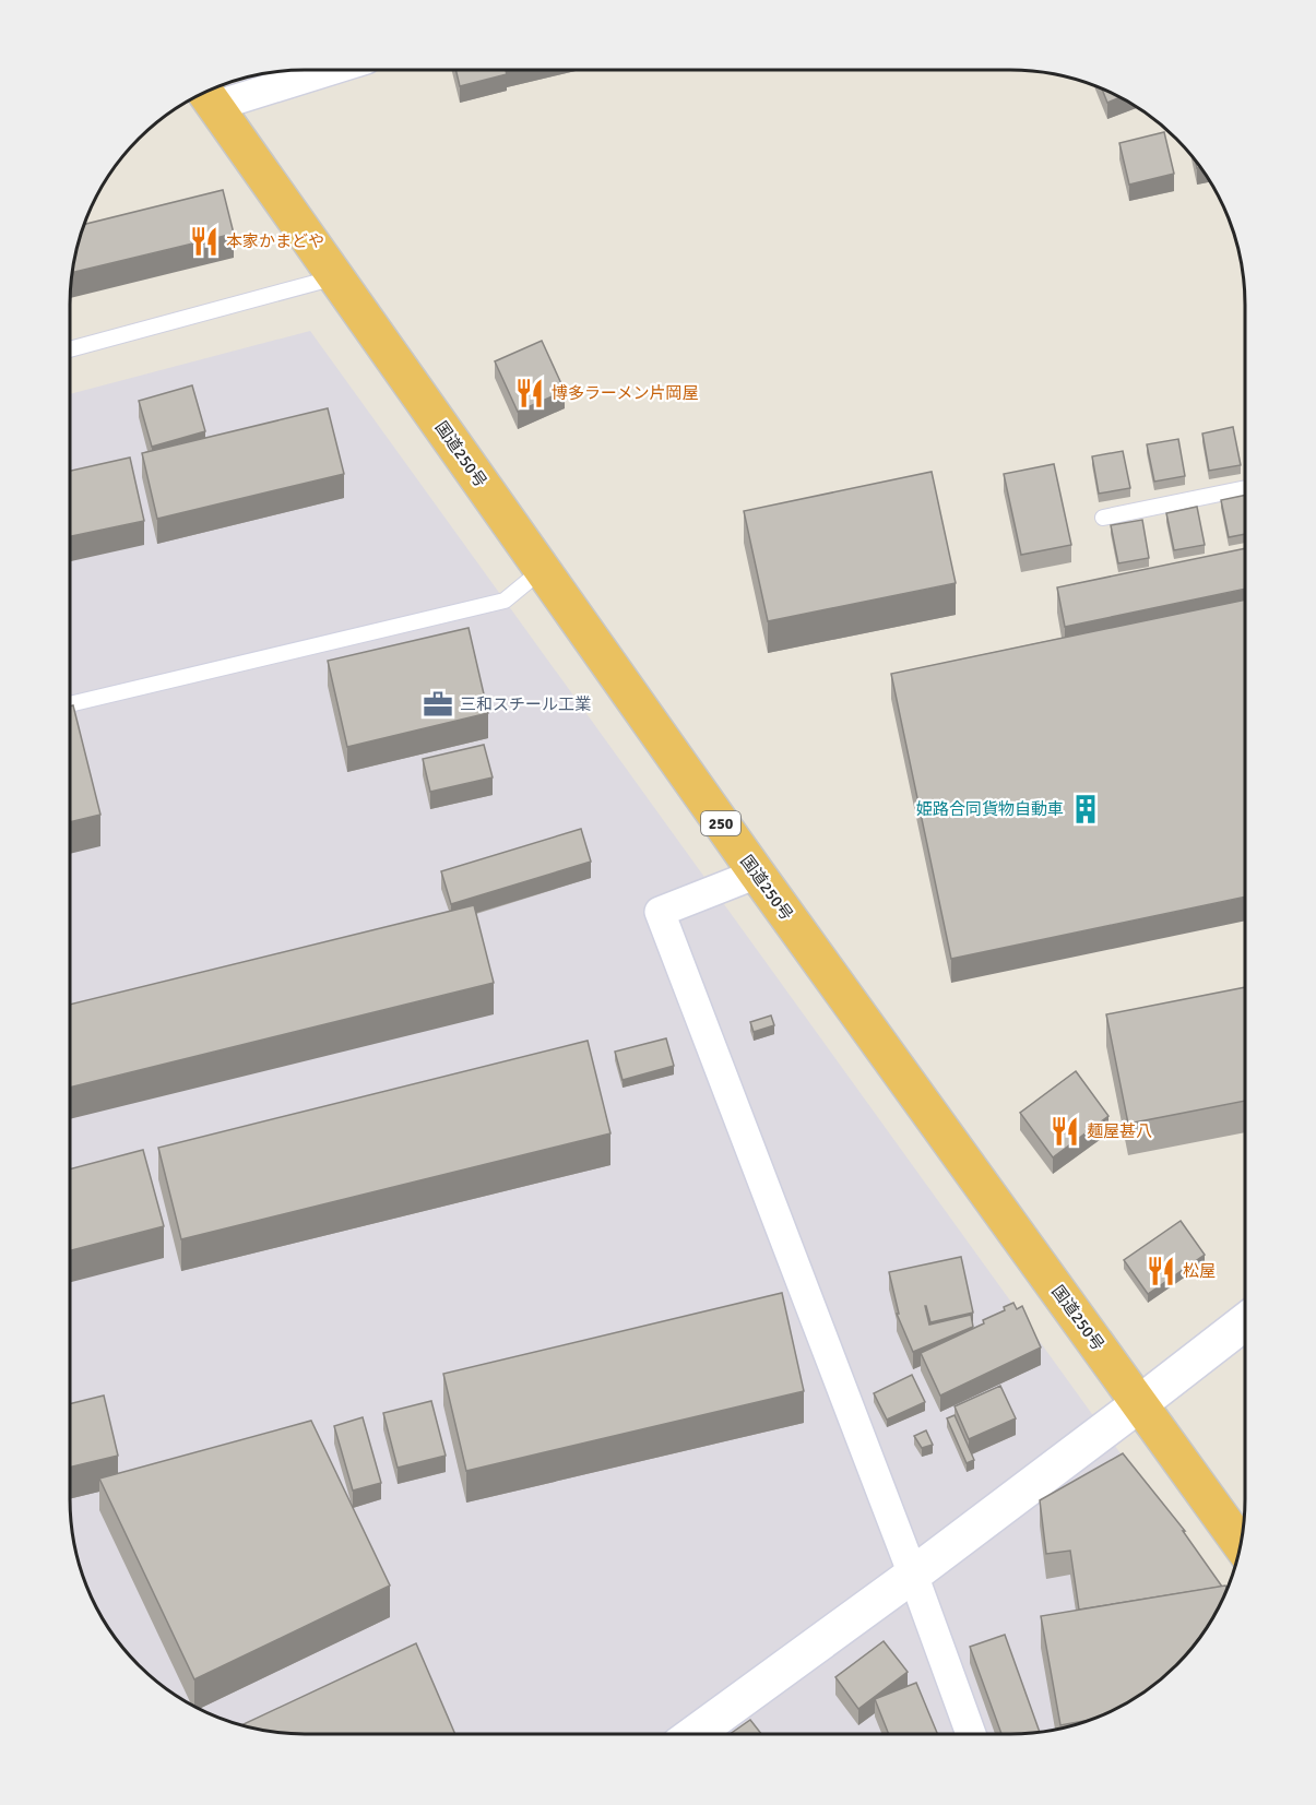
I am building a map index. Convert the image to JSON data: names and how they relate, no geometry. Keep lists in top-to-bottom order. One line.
{"streets":{"highway":["国道250号","250"]},"places":{"restaurant":["本家かまどや","博多ラーメン片岡屋","麺屋甚八","松屋"],"office":["三和スチール工業"],"building":["姫路合同貨物自動車"]}}
